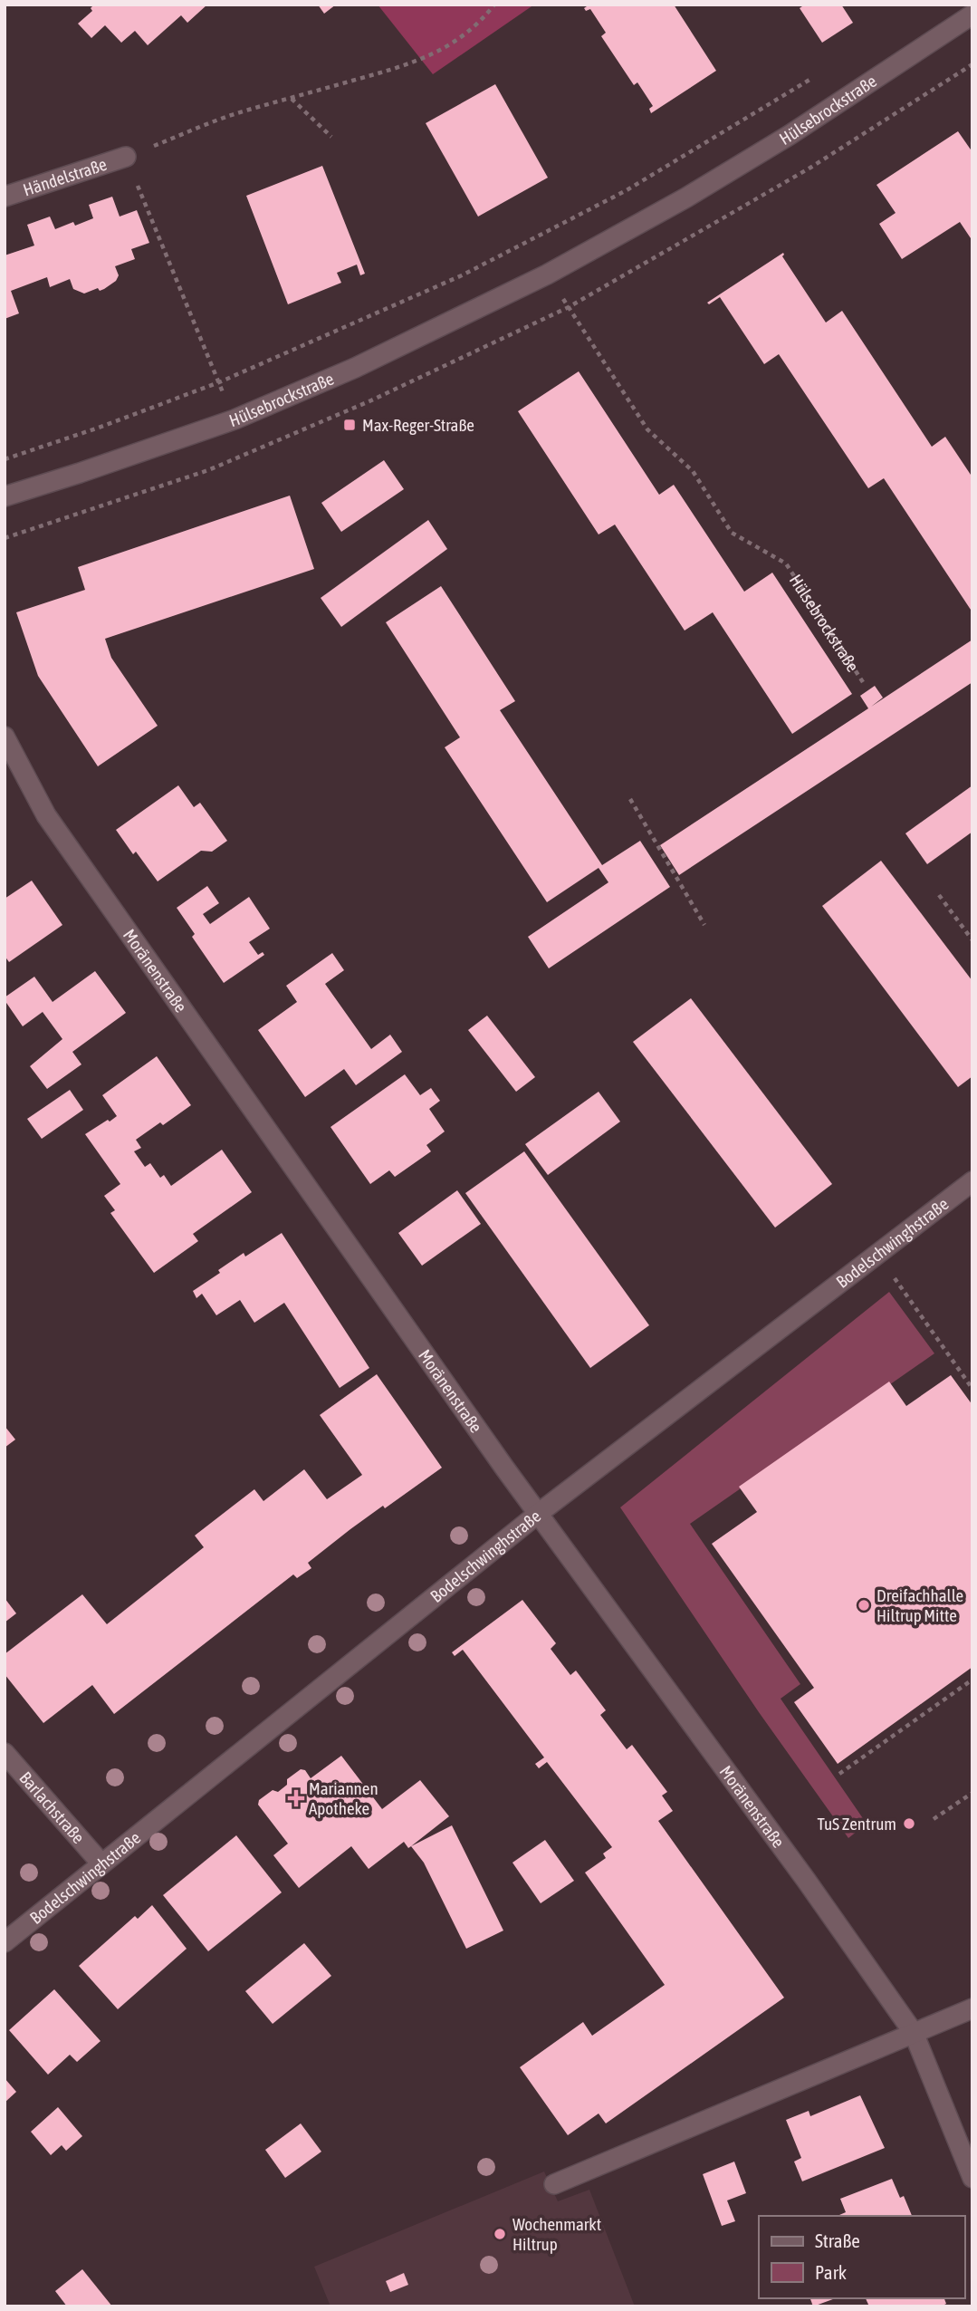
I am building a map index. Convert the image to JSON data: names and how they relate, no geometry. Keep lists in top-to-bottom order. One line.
{"streets":{"street":["Hülsebrockstraße","Händelstraße","Moränenstraße","Bodelschwinghstraße","Barlachstraße"]},"crossings":[["Moränenstraße","Bodelschwinghstraße"],["Bodelschwinghstraße","Barlachstraße"]],"places":{"transit":["Max-Reger-Straße"],"other":["Dreifachhalle Hiltrup Mitte","TuS Zentrum","Wochenmarkt Hiltrup"],"health":["Mariannen Apotheke"]},"legend":["Straße","Park"]}
